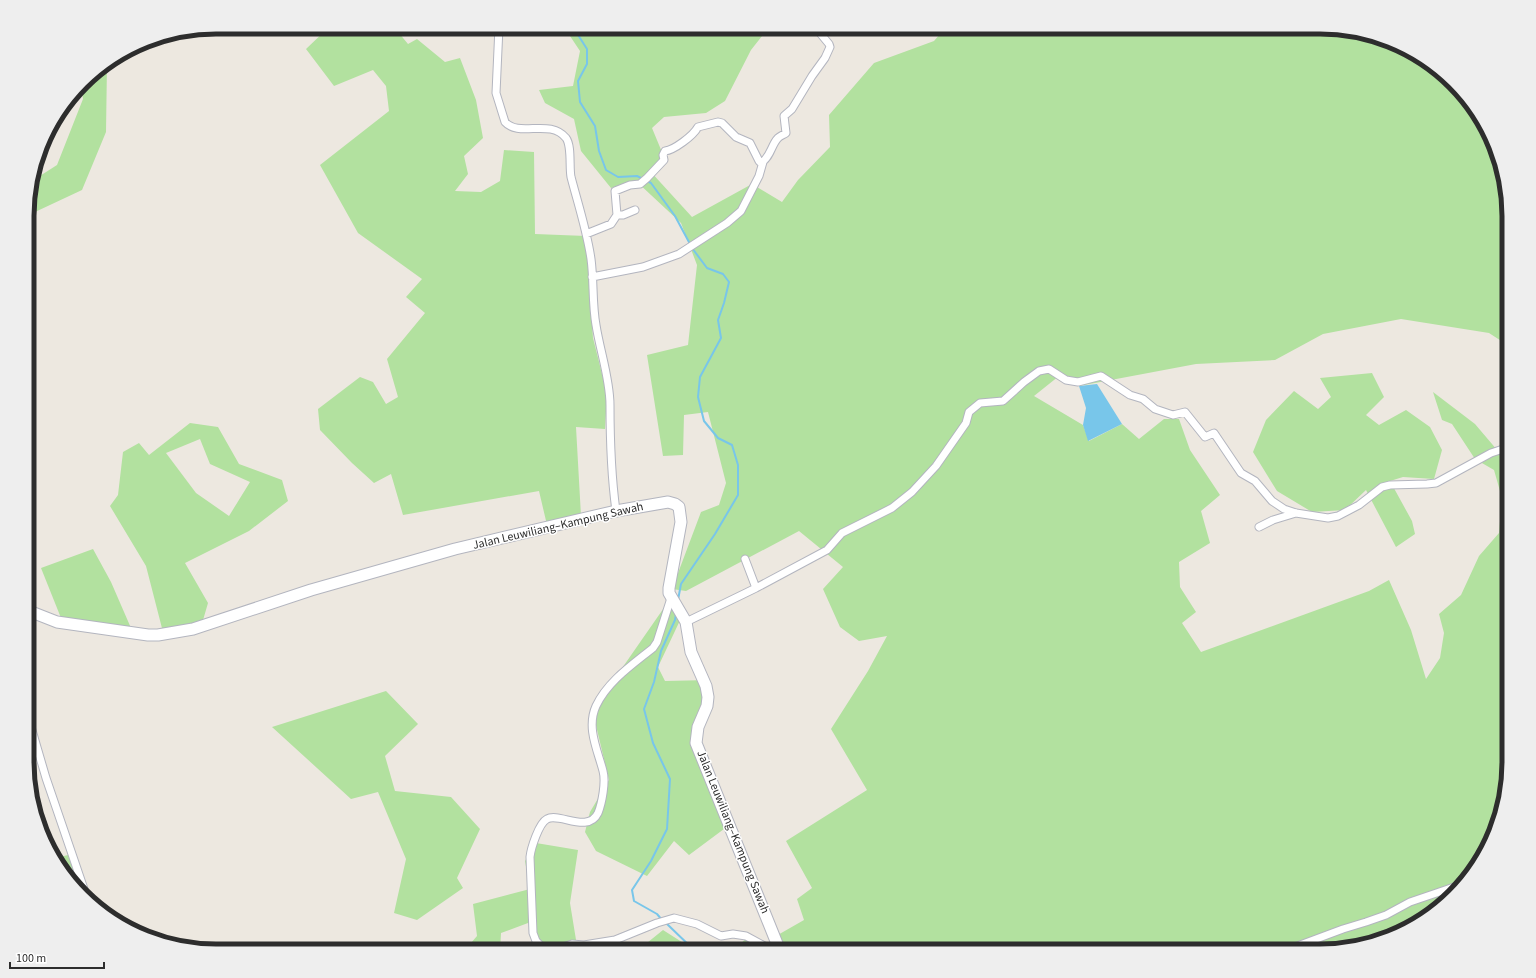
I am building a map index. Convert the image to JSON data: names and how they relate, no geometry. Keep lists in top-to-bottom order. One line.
{"streets":{"main road":["Jalan Leuwiliang–Kampung Sawah"]},"scale_bar":"100 m"}
